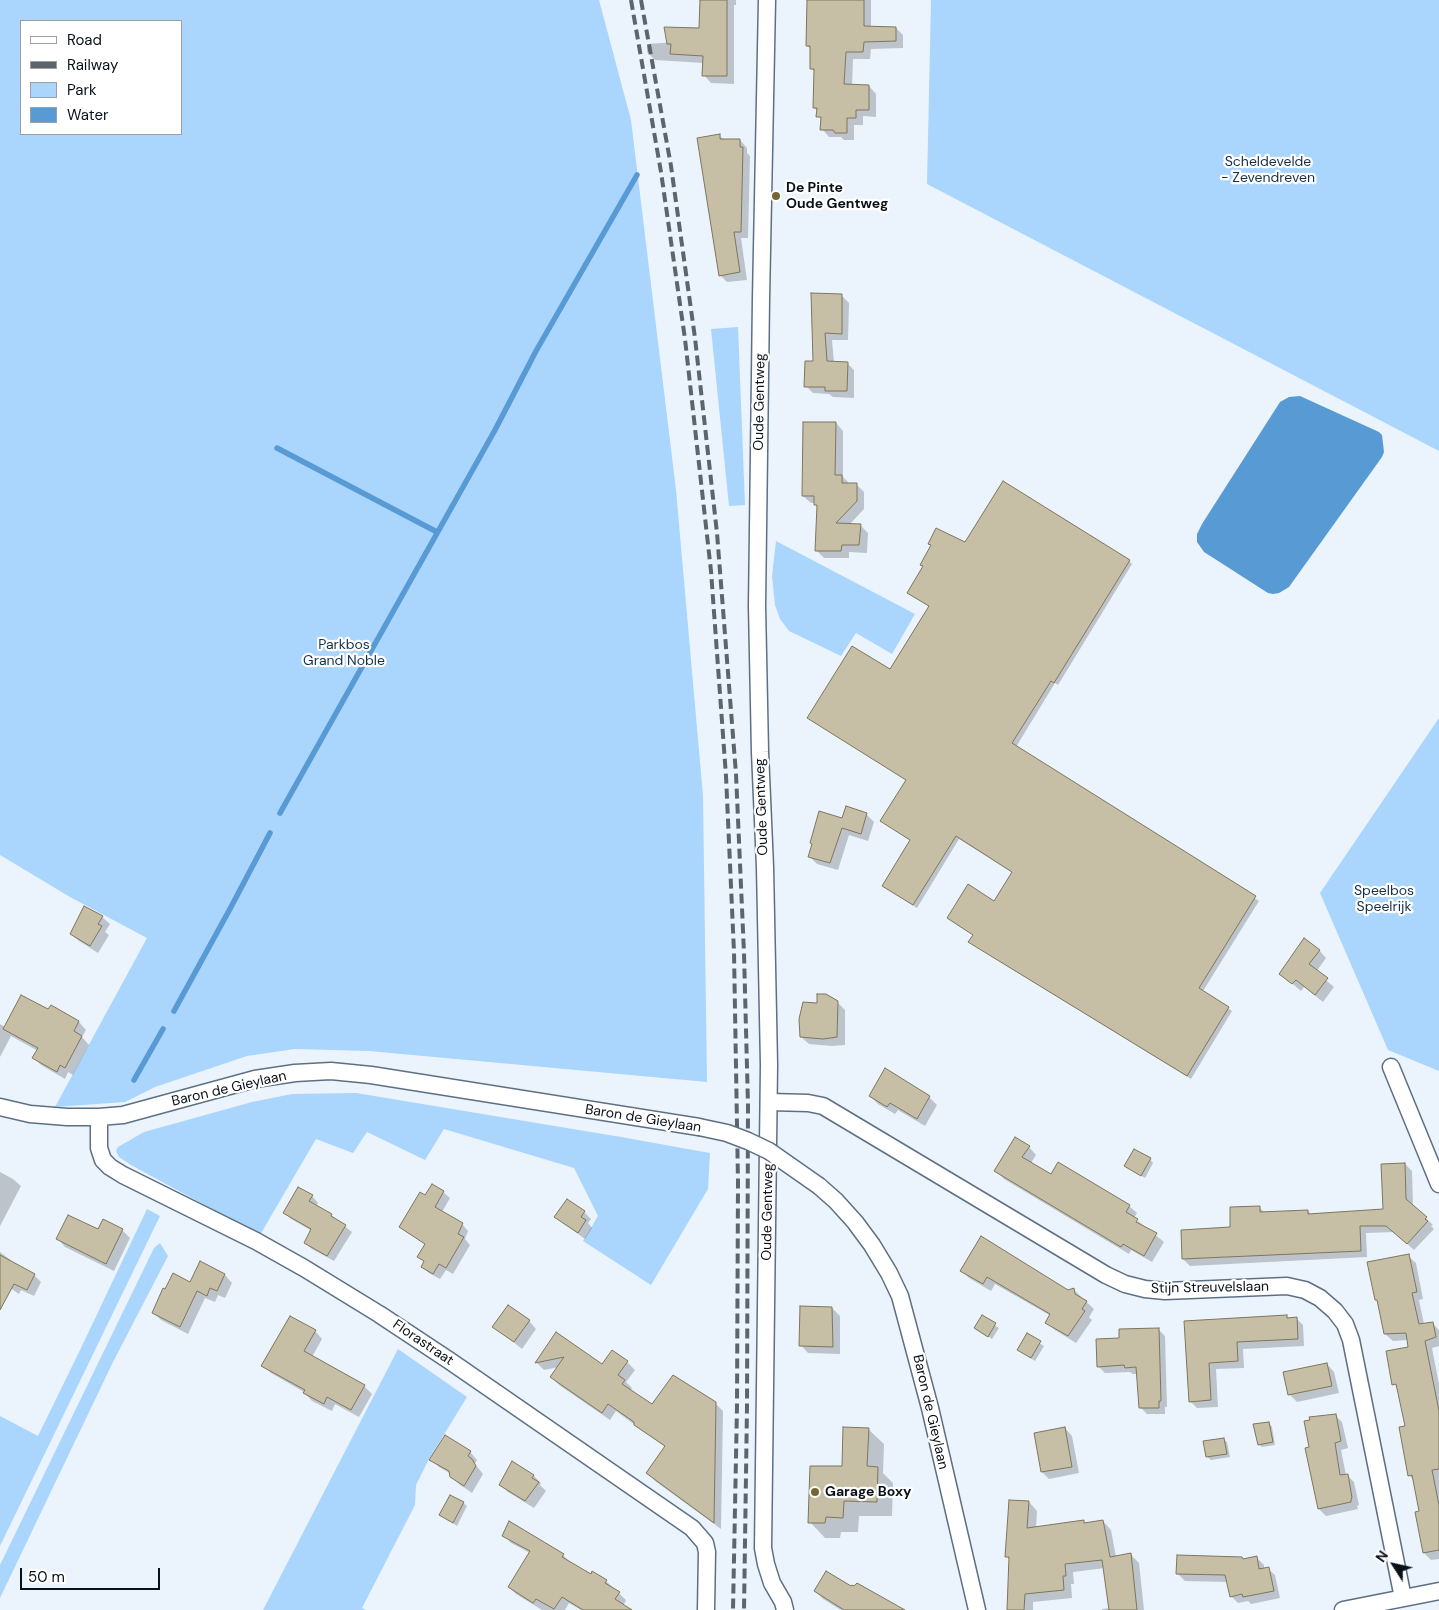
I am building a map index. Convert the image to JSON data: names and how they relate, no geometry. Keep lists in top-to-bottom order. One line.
{"streets":{"street":["Oude Gentweg","Baron de Gieylaan","Stijn Streuvelslaan","Florastraat"]},"crossings":[["Oude Gentweg","Stijn Streuvelslaan"],["Baron de Gieylaan","Florastraat"]],"parks":["Scheldevelde - Zevendreven","Parkbos Grand Noble","Speelbos Speelrijk"],"places":["De Pinte Oude Gentweg","Garage Boxy"],"legend":["Road","Railway","Park","Water"],"scale_bar":"50 m","north":"top left"}
